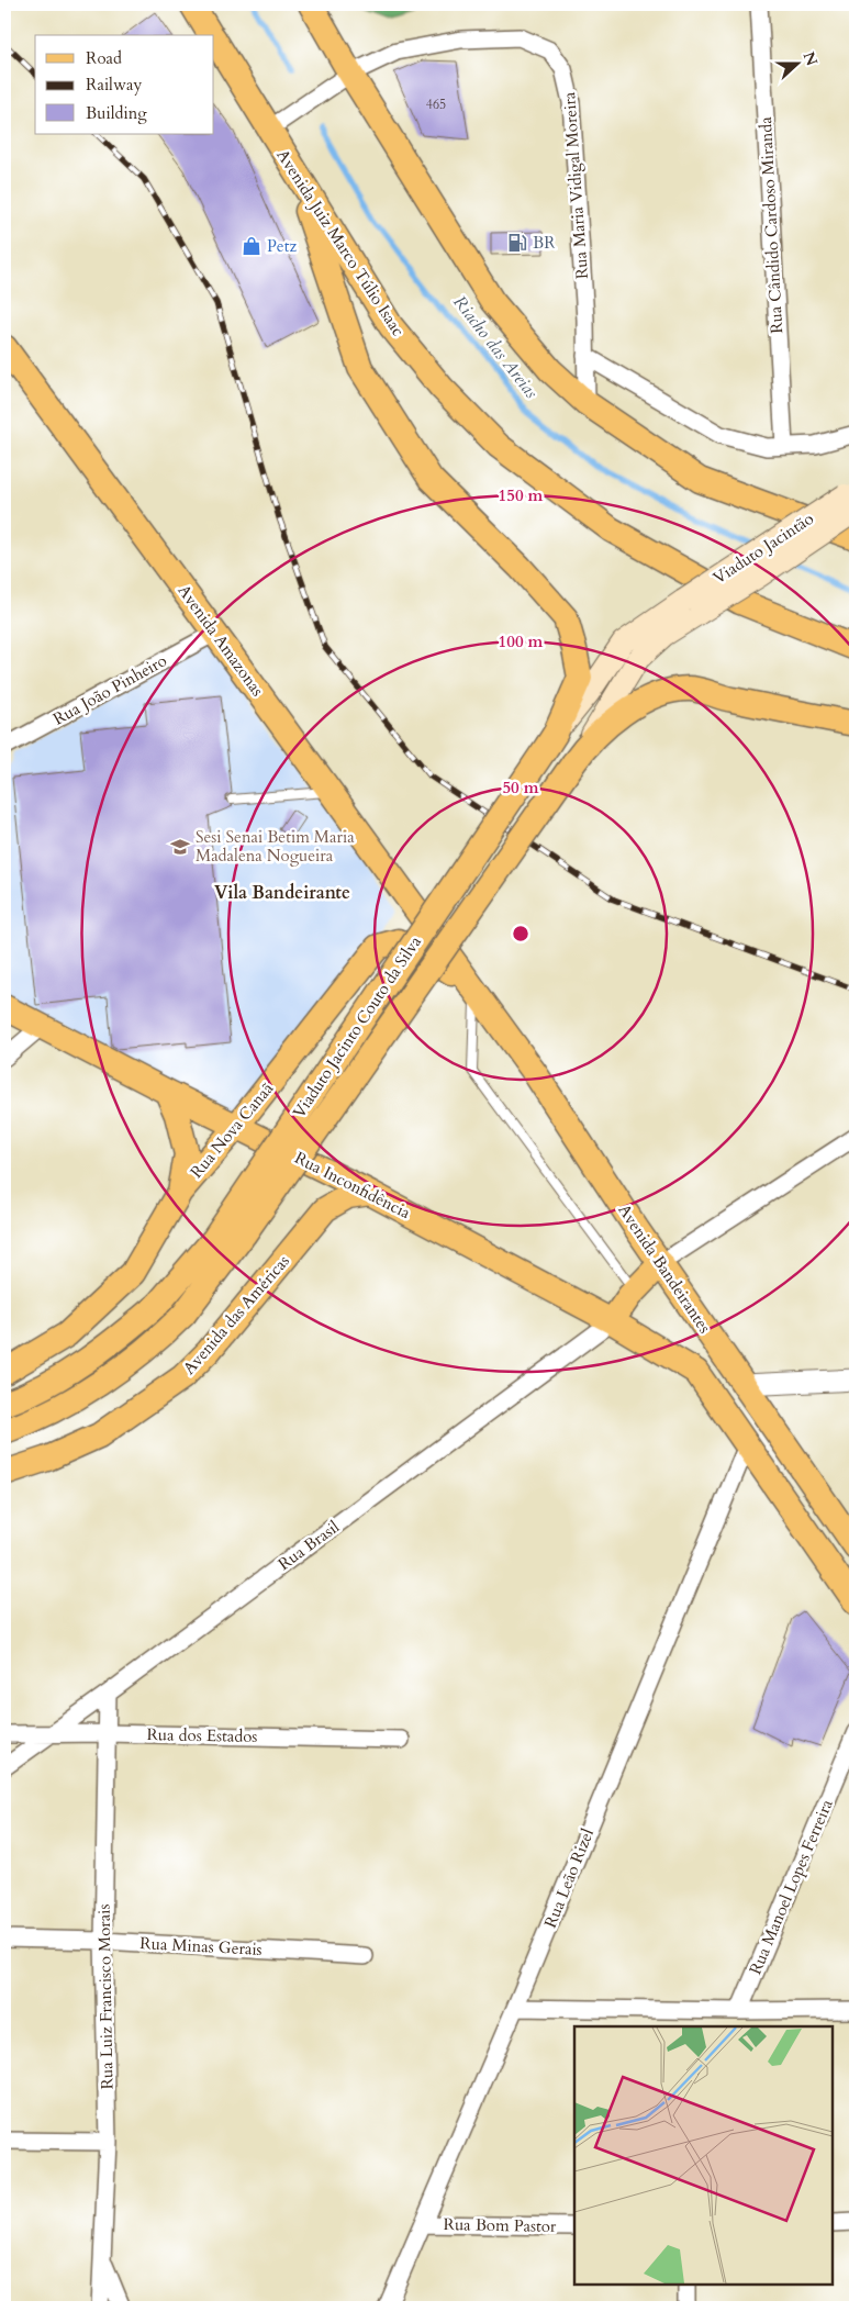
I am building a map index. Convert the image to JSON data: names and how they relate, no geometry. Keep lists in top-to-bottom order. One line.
{"streets":{"main road":["Avenida Juiz Marco Túlio Isaac","Viaduto Jacintão","Avenida Amazonas","Viaduto Jacinto Couto da Silva","Rua Nova Canaã","Rua Inconfidência","Avenida Bandeirantes","Avenida das Américas"],"street":["Rua Maria Vidigal Moreira","Rua Cândido Cardoso Miranda","Rua João Pinheiro","Rua Brasil","Rua dos Estados","Rua Leão Rizel","Rua Manoel Lopes Ferreira","Rua Minas Gerais","Rua Luiz Francisco Morais","Rua Bom Pastor"]},"crossings":[["Rua Maria Vidigal Moreira","Avenida Juiz Marco Túlio Isaac"],["Viaduto Jacintão","Viaduto Jacinto Couto da Silva"],["Avenida Amazonas","Rua João Pinheiro"],["Avenida Amazonas","Avenida Bandeirantes"],["Rua Nova Canaã","Rua Inconfidência"],["Rua Nova Canaã","Avenida Bandeirantes"],["Rua Inconfidência","Avenida das Américas"],["Rua Inconfidência","Rua Brasil"],["Rua Inconfidência","Rua Leão Rizel"],["Rua Brasil","Rua dos Estados"],["Rua Brasil","Rua Luiz Francisco Morais"],["Rua dos Estados","Rua Luiz Francisco Morais"],["Rua Leão Rizel","Rua Bom Pastor"],["Rua Minas Gerais","Rua Luiz Francisco Morais"]],"districts":["Vila Bandeirante"],"water":["Riacho das Areias"],"places":{"fuel station":["BR"],"shop":["Petz"],"school or university":["Sesi Senai Betim Maria Madalena Nogueira"]},"house_numbers":["465"],"legend":["Road","Railway","Building"],"north":"right","rings":["150 m","100 m","50 m"]}
